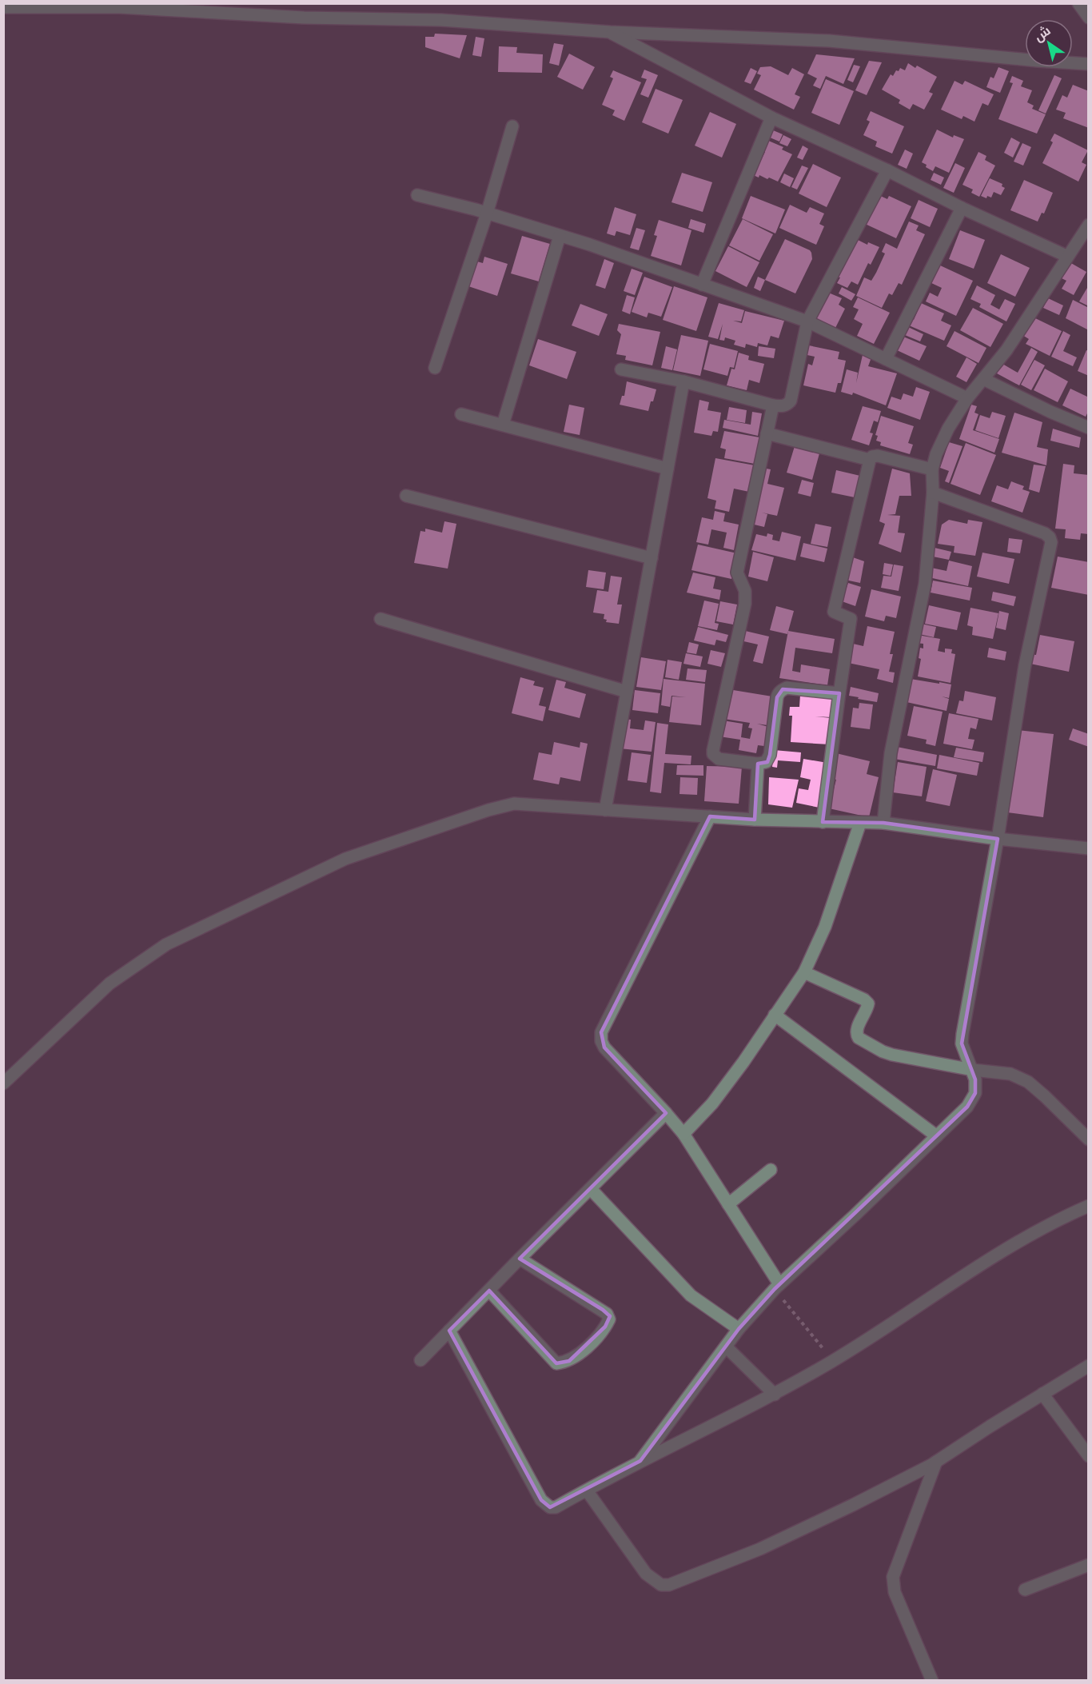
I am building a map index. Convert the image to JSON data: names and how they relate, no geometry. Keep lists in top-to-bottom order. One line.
{"north":"top left"}
